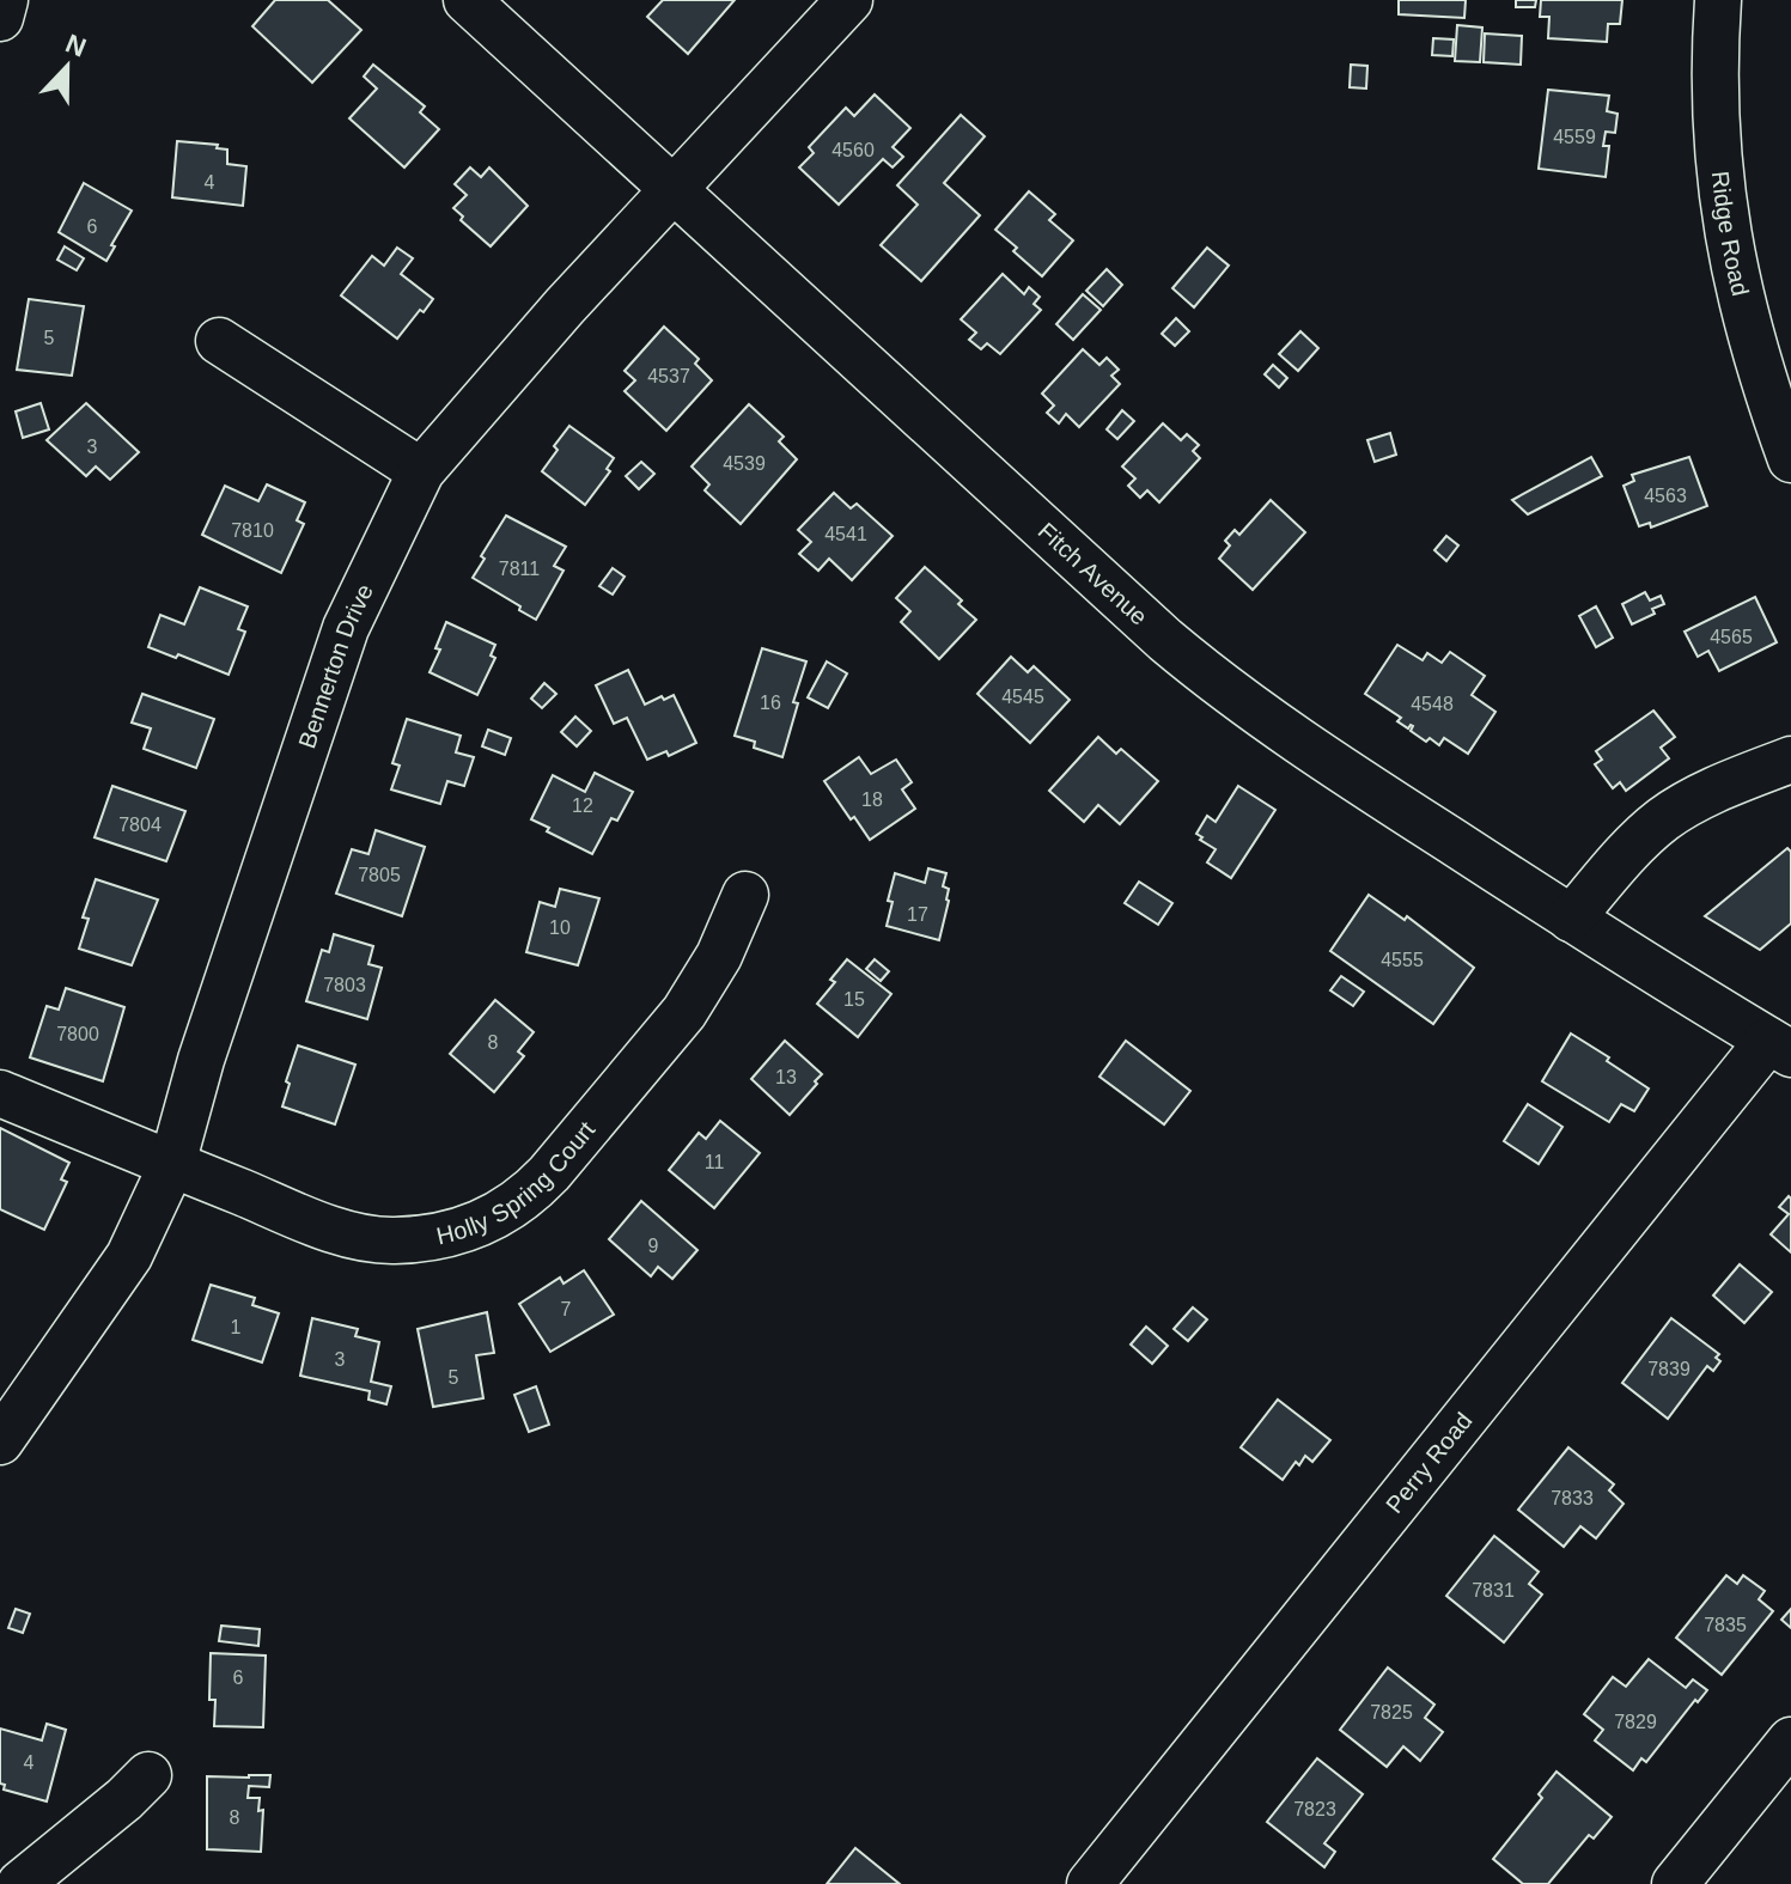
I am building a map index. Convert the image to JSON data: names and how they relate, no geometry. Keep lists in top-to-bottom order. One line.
{"streets":{"street":["Ridge Road","Fitch Avenue","Bennerton Drive","Holly Spring Court","Perry Road"]},"crossings":[["Fitch Avenue","Bennerton Drive"],["Fitch Avenue","Perry Road"],["Bennerton Drive","Holly Spring Court"]],"house_numbers":["4559","4560","4","6","5","4537","3","4539","4563","7810","4541","7811","4565","4545","16","4548","18","12","7804","7805","17","10","4555","7803","15","7800","8","13","11","9","7","1","3","7839","5","7833","7831","7835","6","7825","7829","4","7823","8"],"north":"top"}
